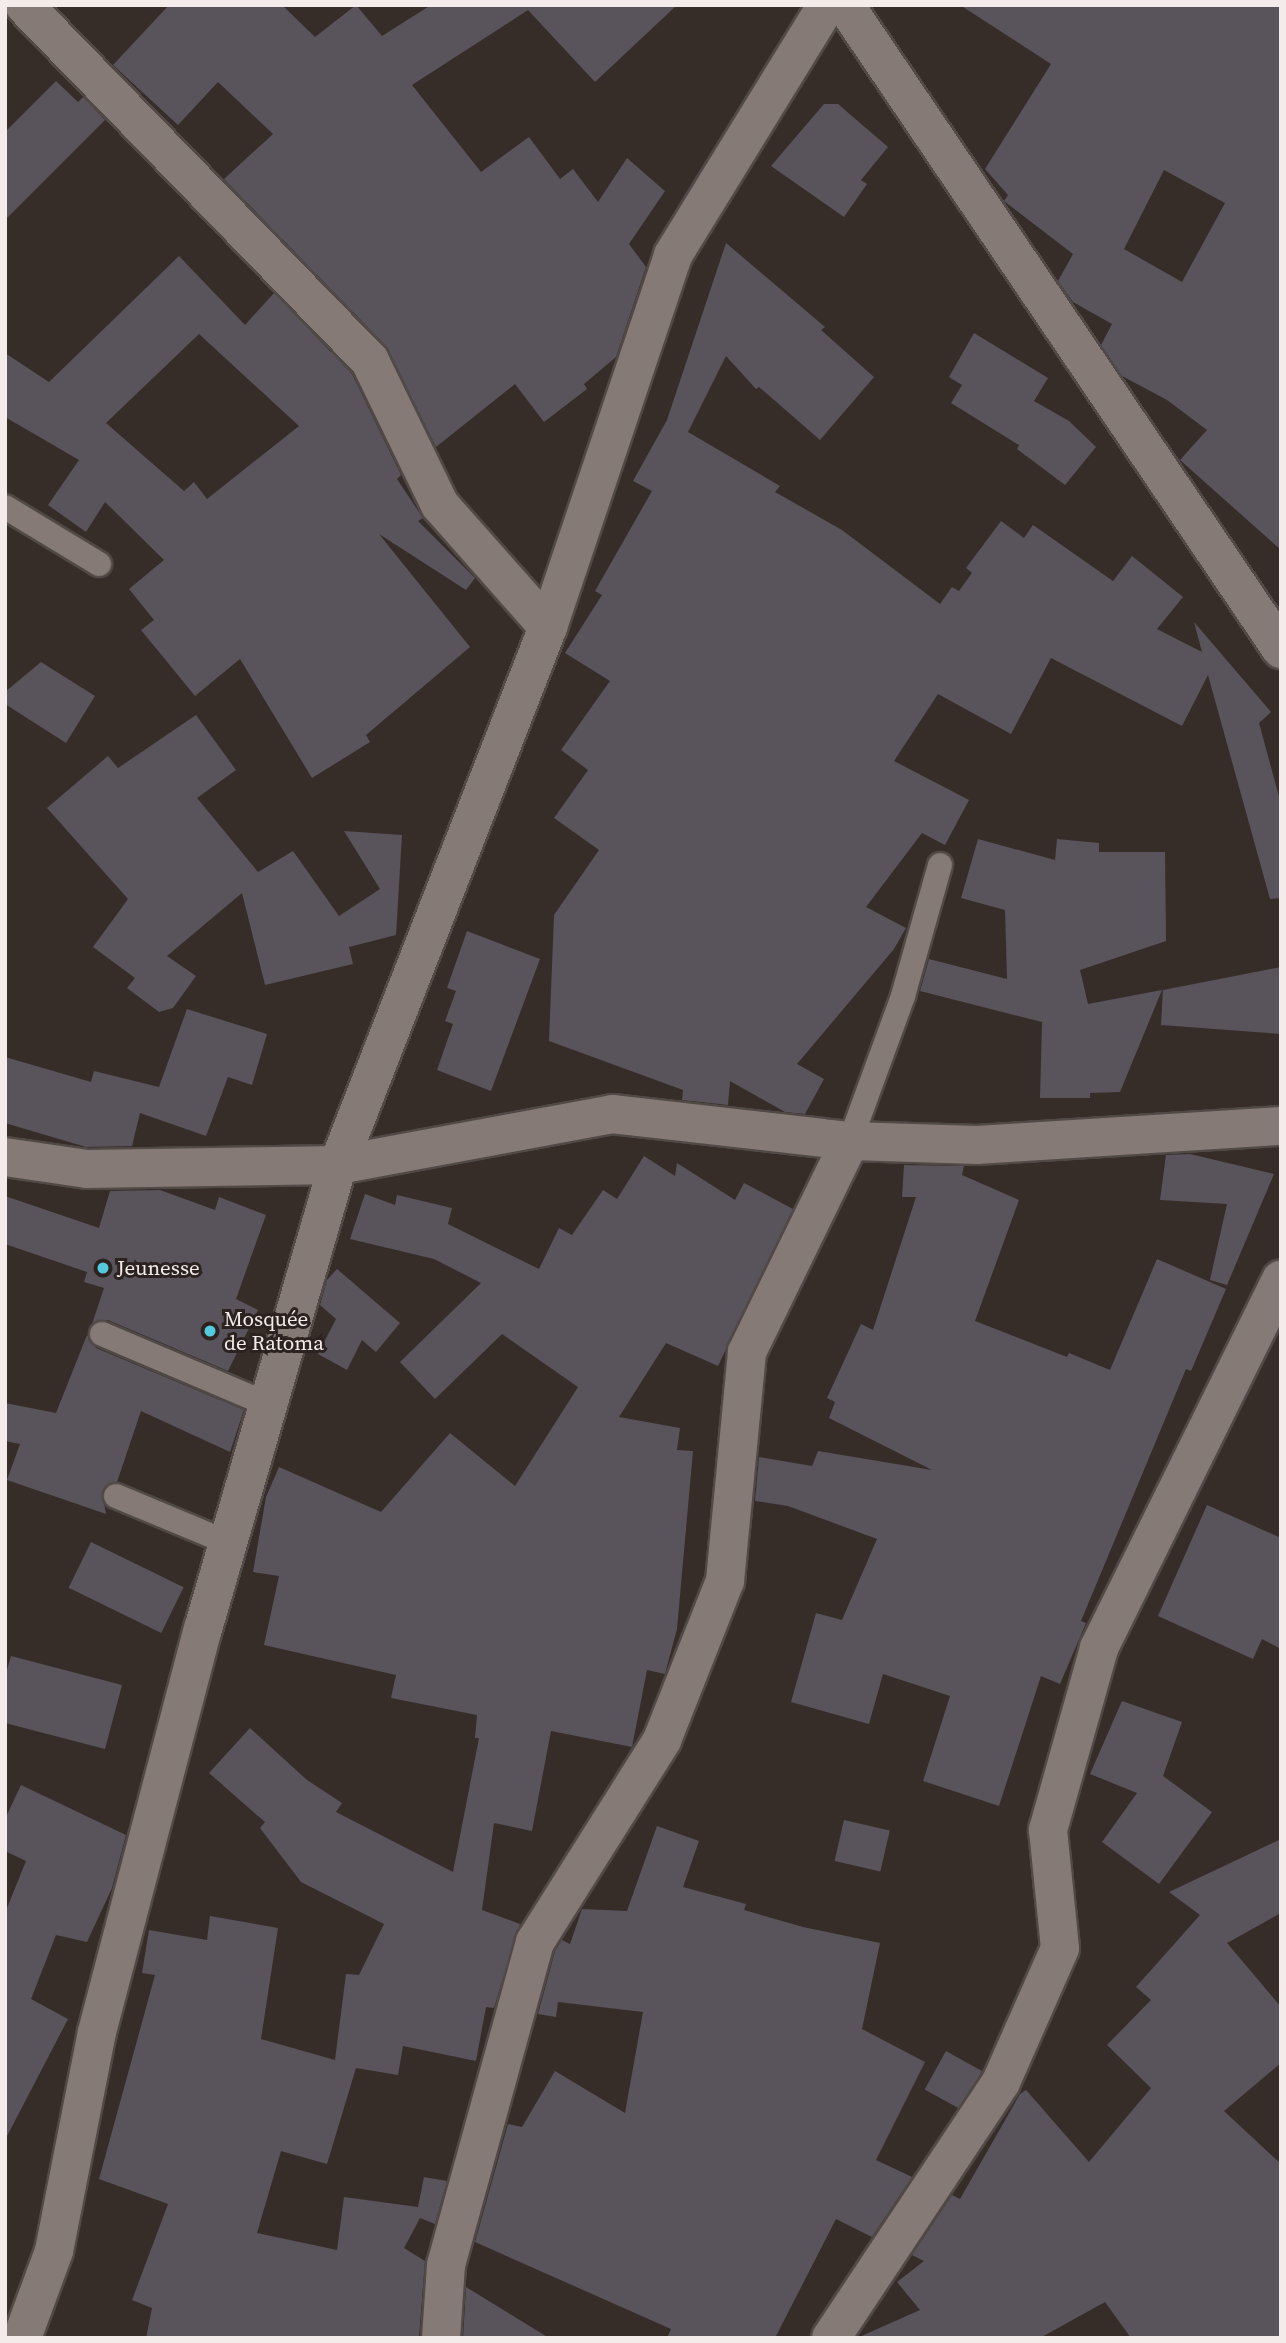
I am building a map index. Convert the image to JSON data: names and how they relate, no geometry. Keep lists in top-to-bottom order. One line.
{"places":["Jeunesse","Mosquée de Ratoma"]}
